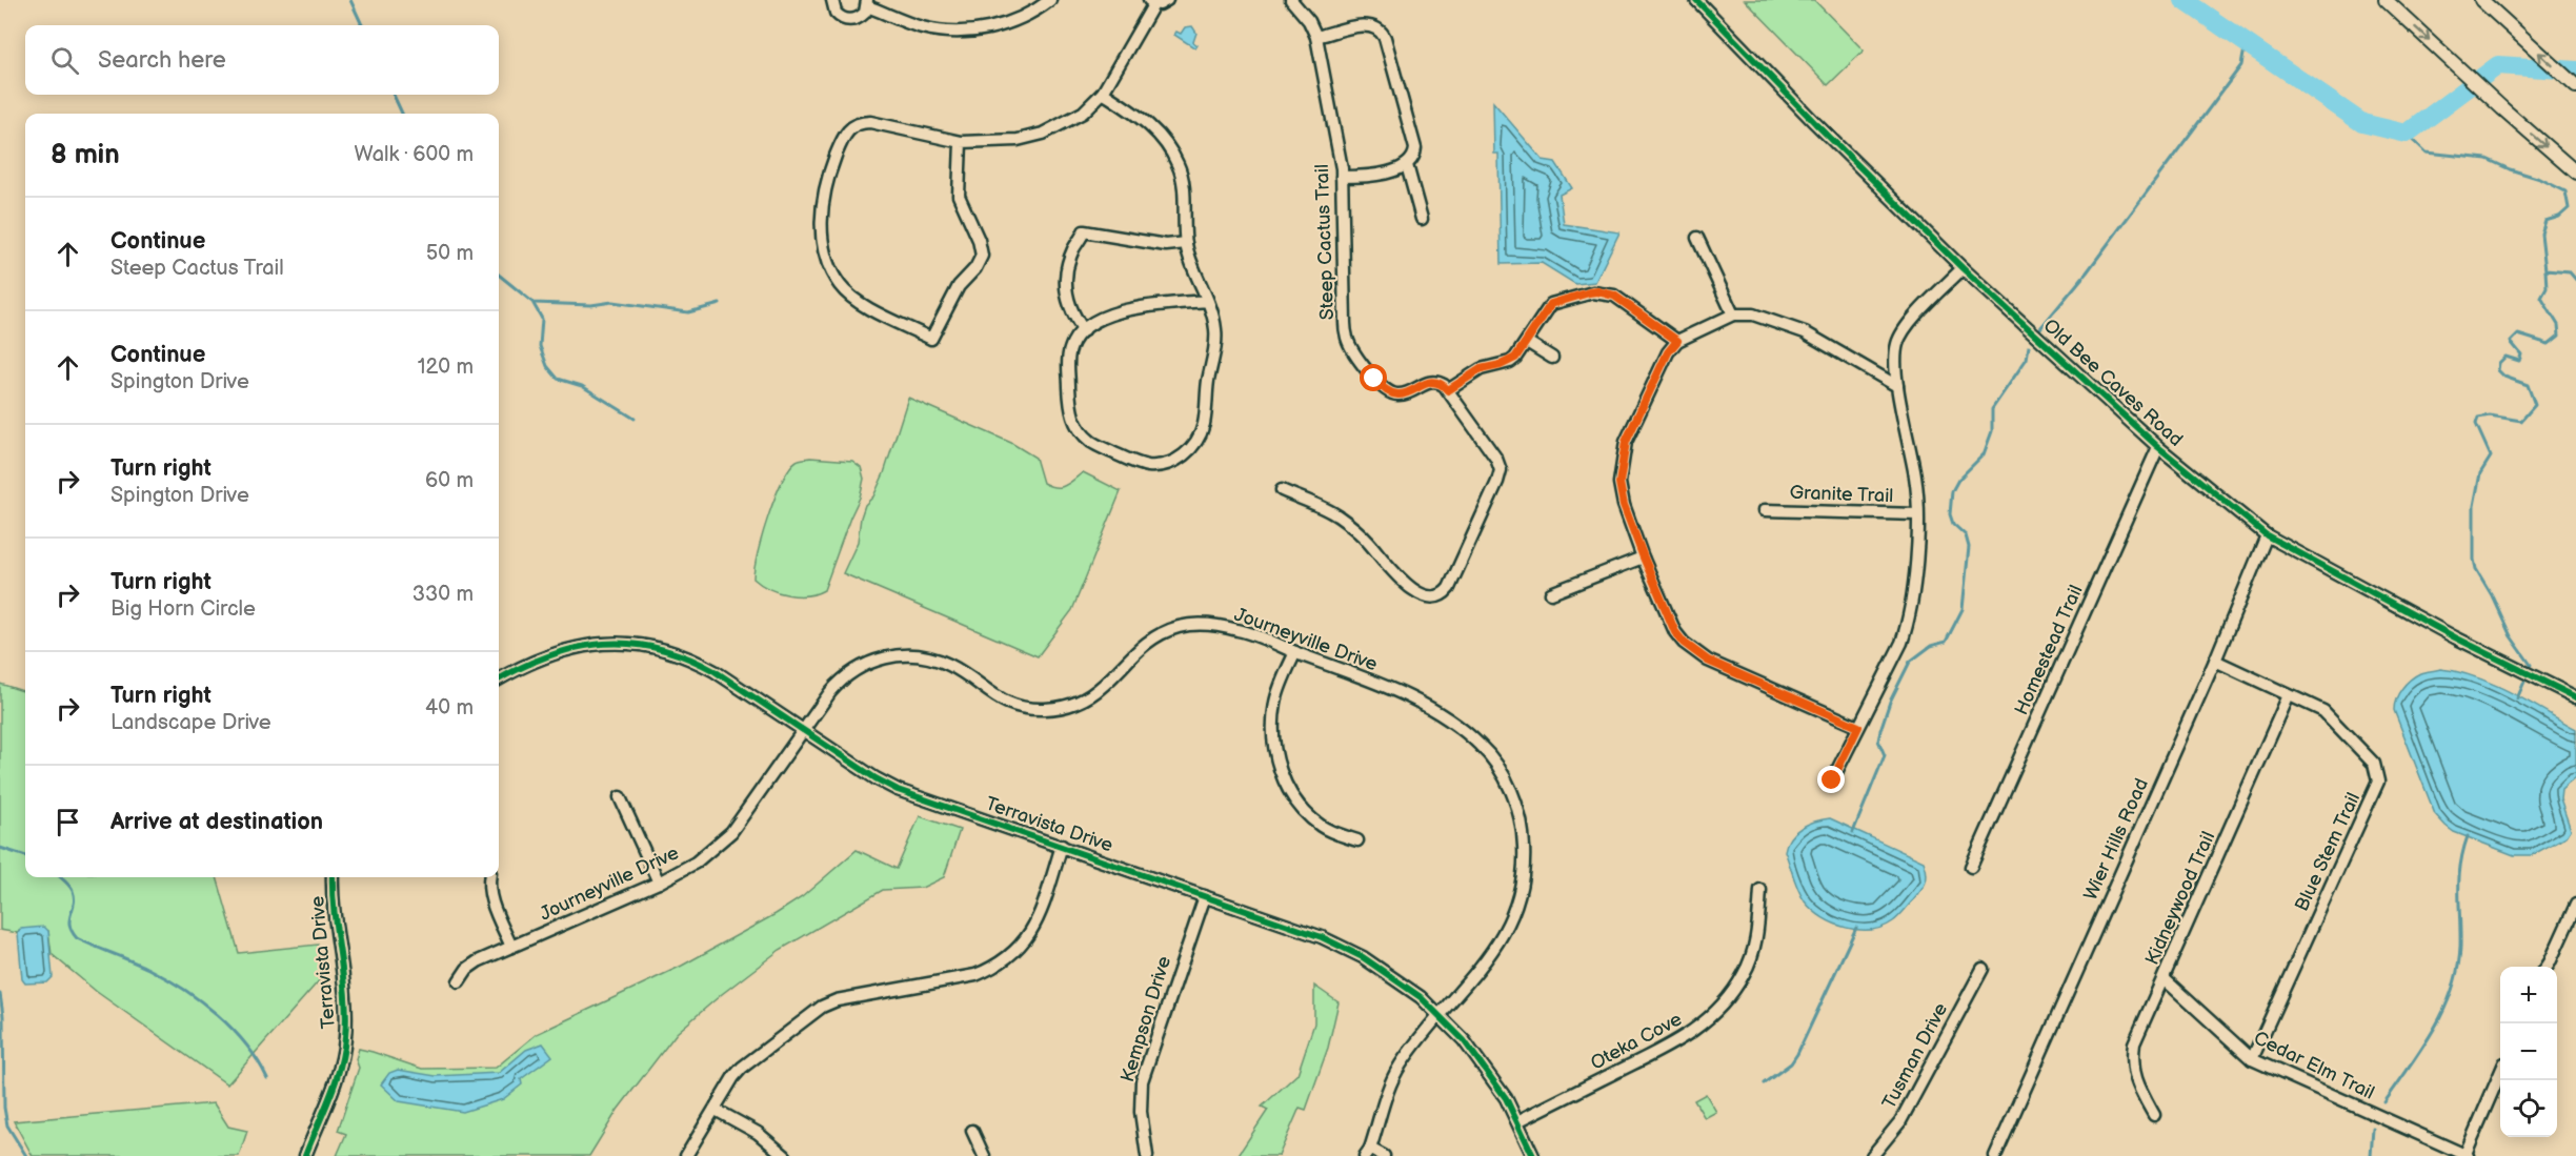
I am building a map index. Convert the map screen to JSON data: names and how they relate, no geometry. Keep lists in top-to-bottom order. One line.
{"streets":{"street":["Steep Cactus Trail","Old Bee Caves Road","Granite Trail","Journeyville Drive","Homestead Trail","Terravista Drive","Wier Hills Road","Blue Stem Trail","Kidneywood Trail","Kempson Drive","Oteka Cove","Tusman Drive","Cedar Elm Trail"]},"crossings":[["Old Bee Caves Road","Homestead Trail"],["Old Bee Caves Road","Wier Hills Road"],["Journeyville Drive","Terravista Drive"],["Terravista Drive","Kempson Drive"],["Terravista Drive","Oteka Cove"],["Wier Hills Road","Blue Stem Trail"],["Blue Stem Trail","Kidneywood Trail"],["Blue Stem Trail","Cedar Elm Trail"],["Kidneywood Trail","Cedar Elm Trail"]],"page":{"search":"Search here","heading":["8 min","Walk · 600 m"],"list":[["Continue","Steep Cactus Trail","50 m"],["Continue","Spington Drive","120 m"],["Turn right","Spington Drive","60 m"],["Turn right","Big Horn Circle","330 m"],["Turn right","Landscape Drive","40 m"],"Arrive at destination"],"map_buttons":["+","−"]}}
